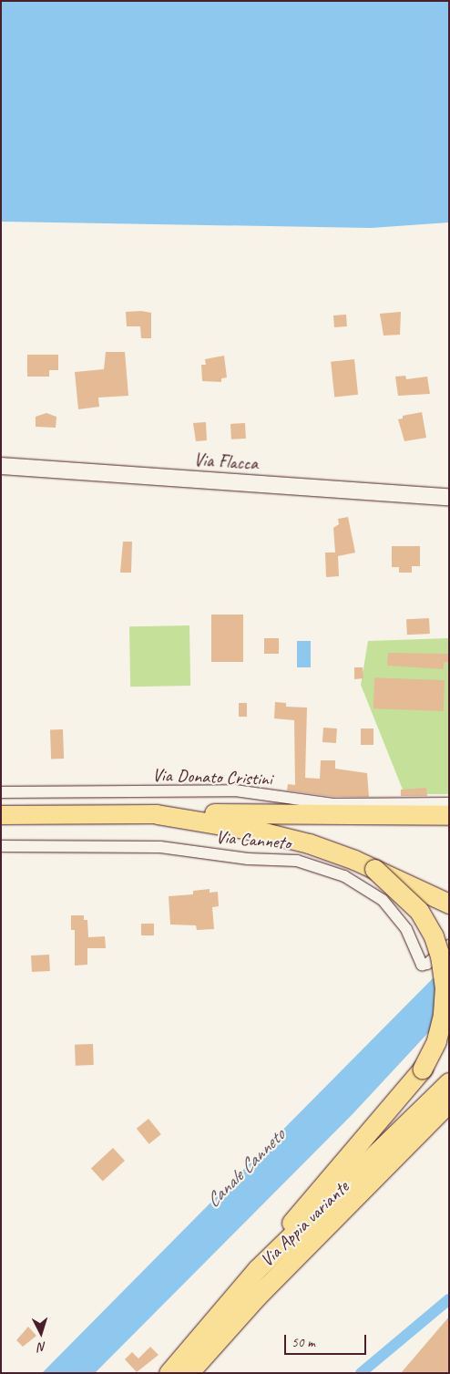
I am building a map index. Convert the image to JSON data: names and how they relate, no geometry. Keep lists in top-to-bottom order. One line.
{"streets":{"highway":["Via Appia variante"],"main road":["Via Flacca"],"street":["Via Donato Cristini","Via Canneto"]},"water":["Canale Canneto"],"scale_bar":"50 m","north":"bottom"}
